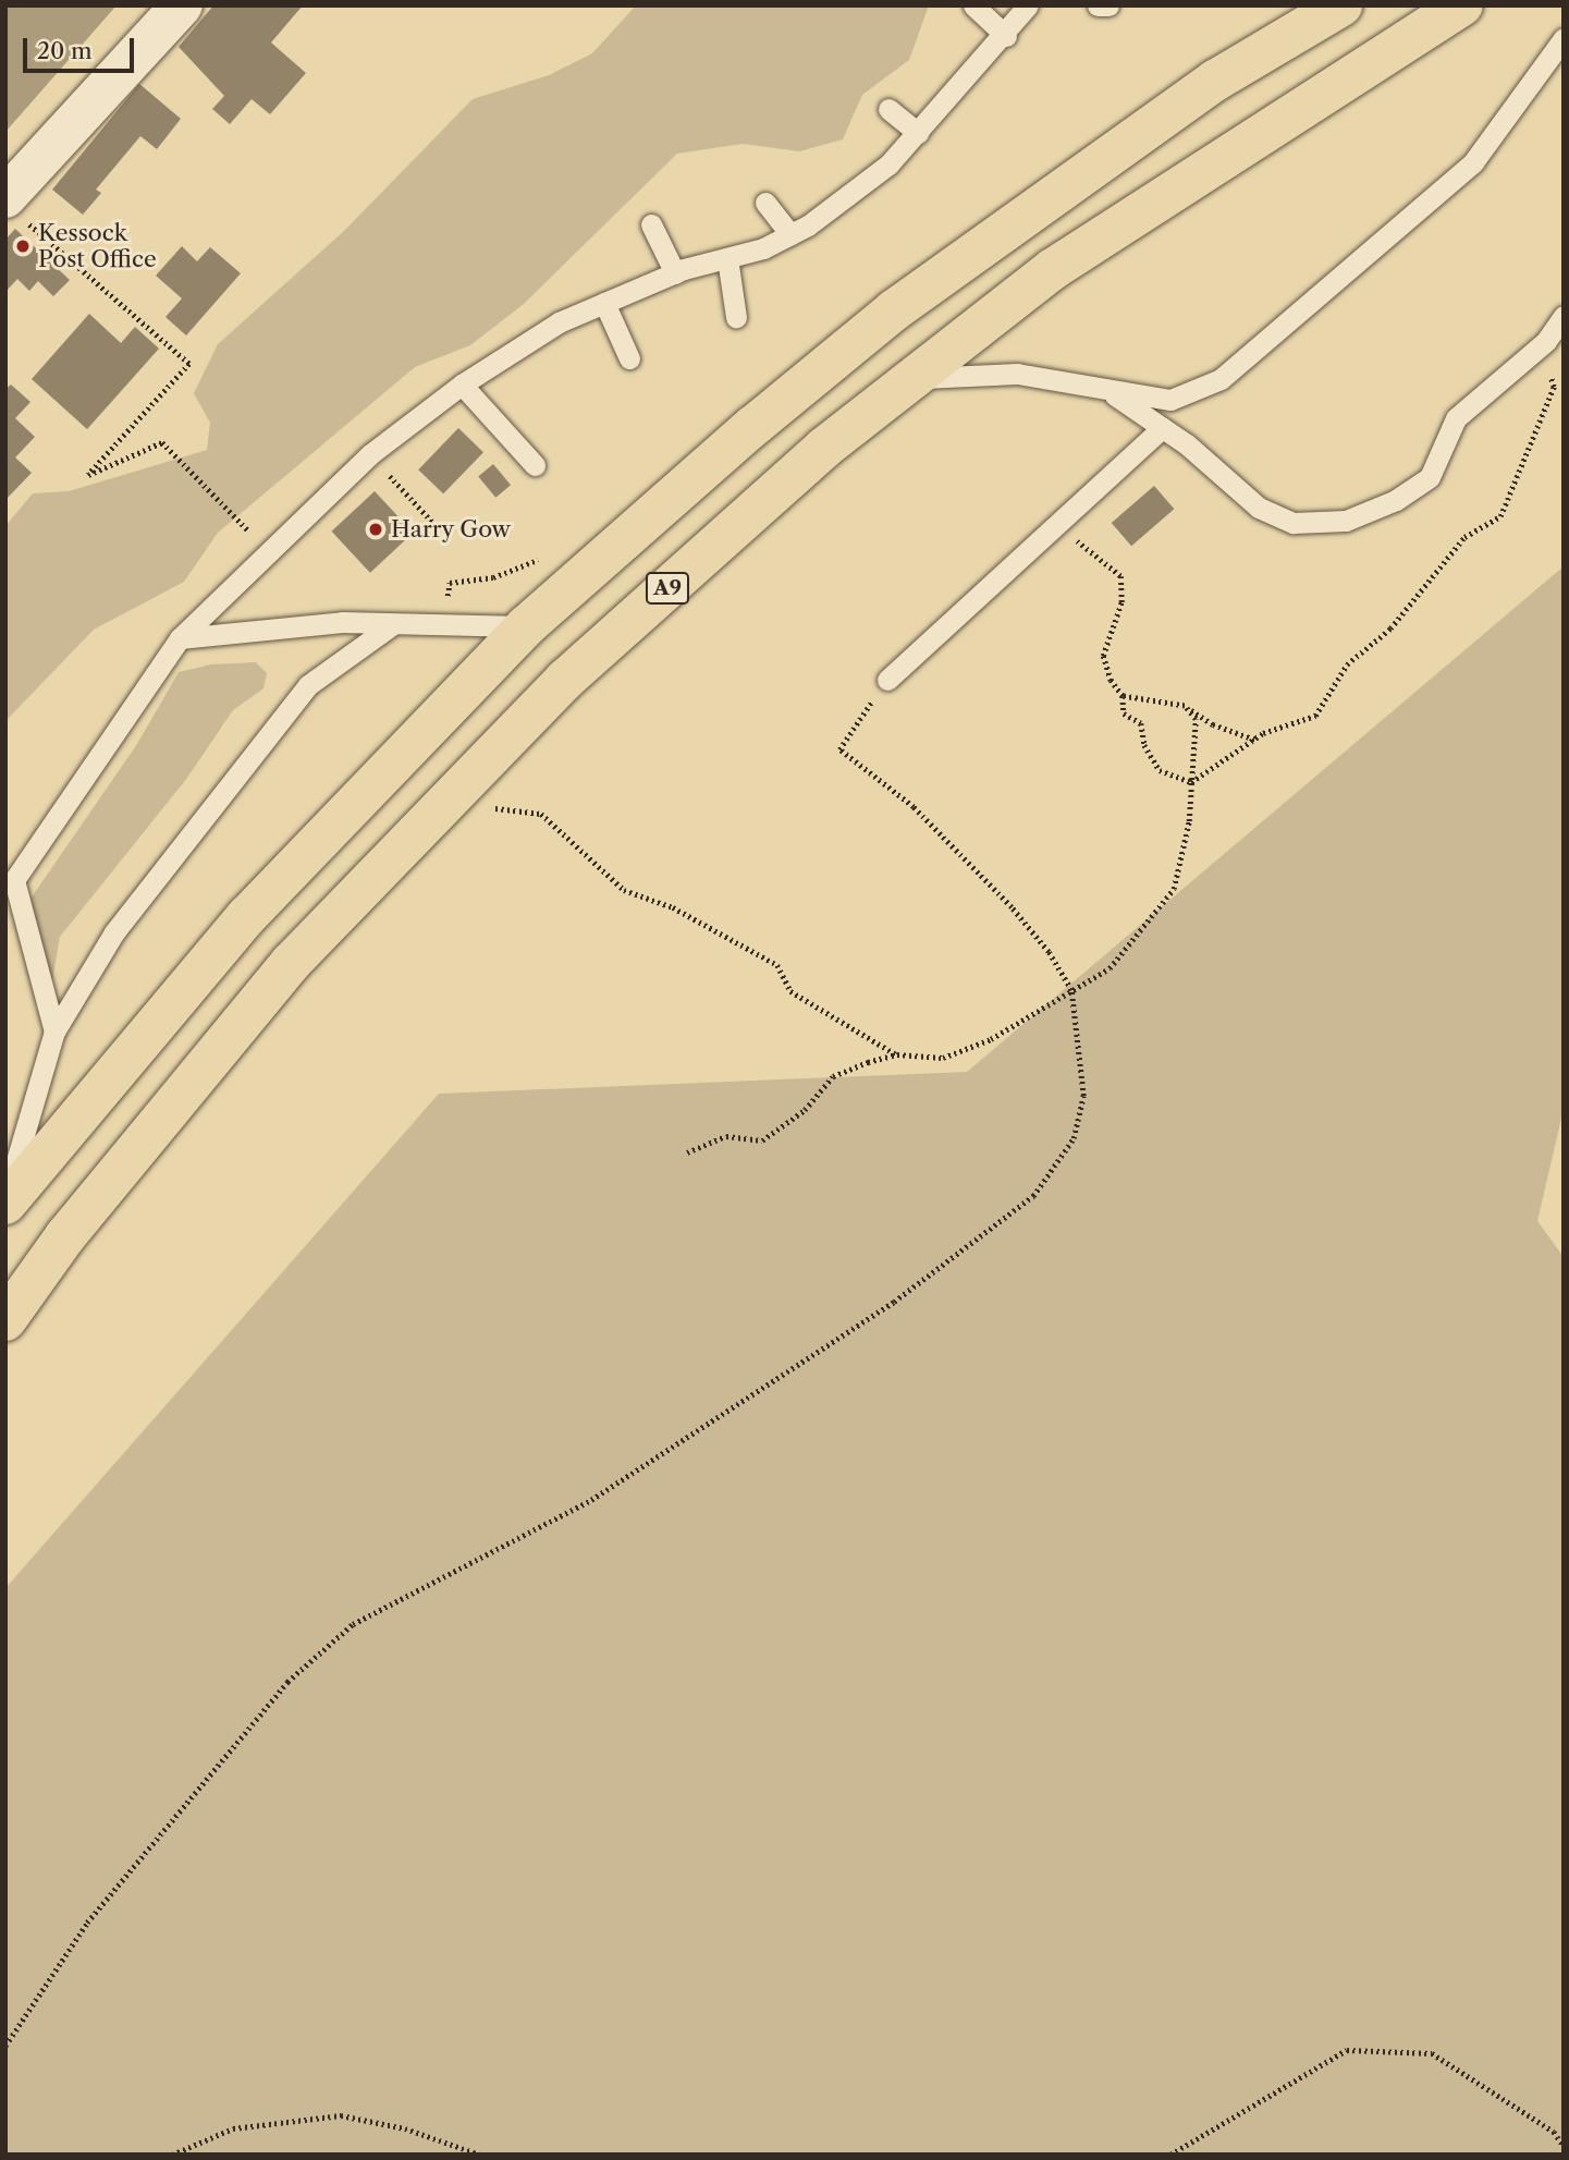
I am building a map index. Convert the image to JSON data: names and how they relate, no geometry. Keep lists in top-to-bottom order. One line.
{"streets":{"highway":["A9"]},"places":["Kessock Post Office","Harry Gow"],"scale_bar":"20 m"}
